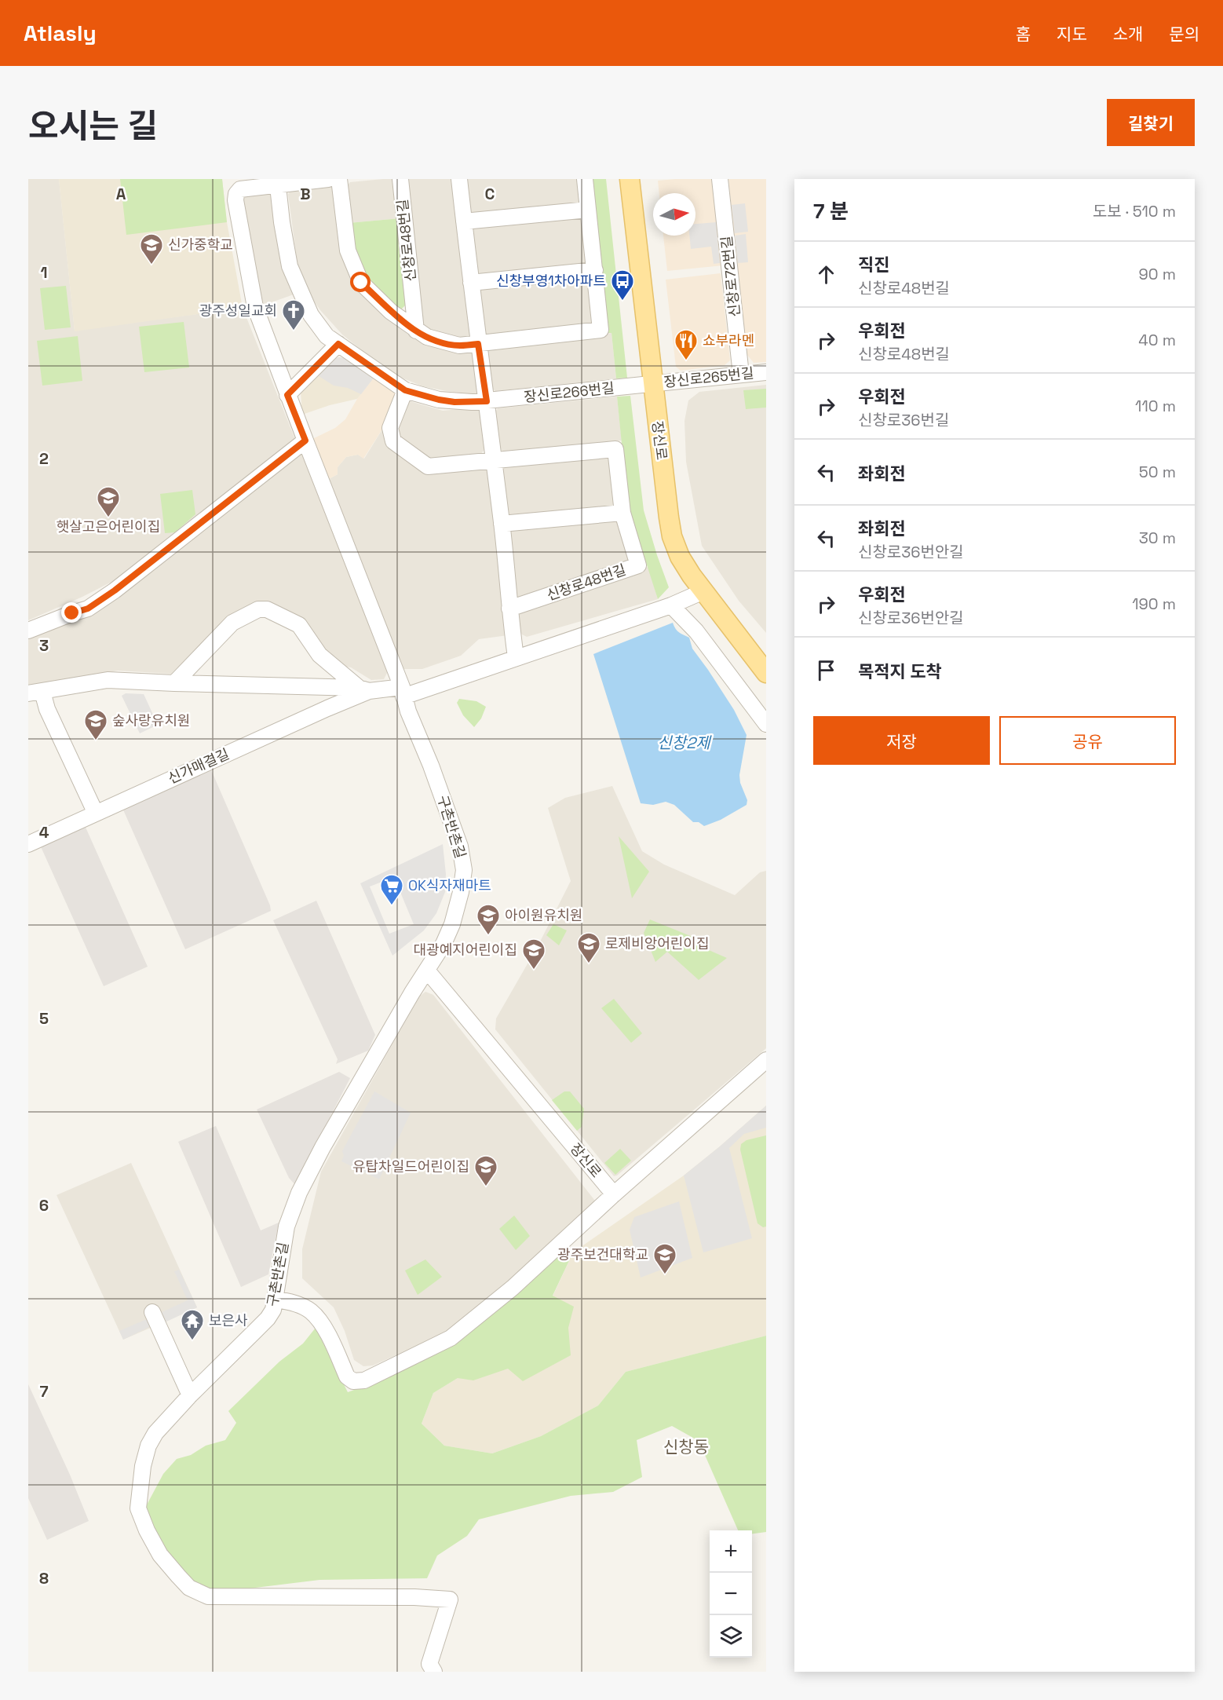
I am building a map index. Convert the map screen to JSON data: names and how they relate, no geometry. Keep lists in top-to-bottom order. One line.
{"streets":{"main road":["장신로"],"street":["신창로48번길","신창로72번길","장신로265번길","장신로266번길","신가매결길","구촌반촌길"]},"crossings":[["신창로48번길","장신로266번길"],["신창로72번길","장신로265번길"],["장신로265번길","장신로266번길"],["장신로265번길","장신로"],["장신로266번길","장신로"],["장신로","신가매결길"],["장신로","구촌반촌길"],["신가매결길","구촌반촌길"]],"districts":["신창동"],"water":["신창2제"],"places":{"school or university":["신가중학교","햇살고은어린이집","숲사랑유치원","아이원유치원","로제비앙어린이집","대광예지어린이집","유탑차일드어린이집","광주보건대학교"],"bus stop":["신창부영1차아파트"],"church":["광주성일교회"],"restaurant":["쇼부라멘"],"supermarket":["OK식자재마트"],"temple":["보은사"]},"north":"right","page":{"header":"Atlasly","nav":["홈","지도","소개","문의"],"title":"오시는 길","buttons":["길찾기",["저장","공유"]],"heading":["7 분","도보 · 510 m"],"list":[["직진","신창로48번길","90 m"],["우회전","신창로48번길","40 m"],["우회전","신창로36번길","110 m"],["좌회전","50 m"],["좌회전","신창로36번안길","30 m"],["우회전","신창로36번안길","190 m"],"목적지 도착"],"map_buttons":["+","−"]},"grid":{"columns":["A","B","C"],"rows":["1","2","3","4","5","6","7","8"]}}
